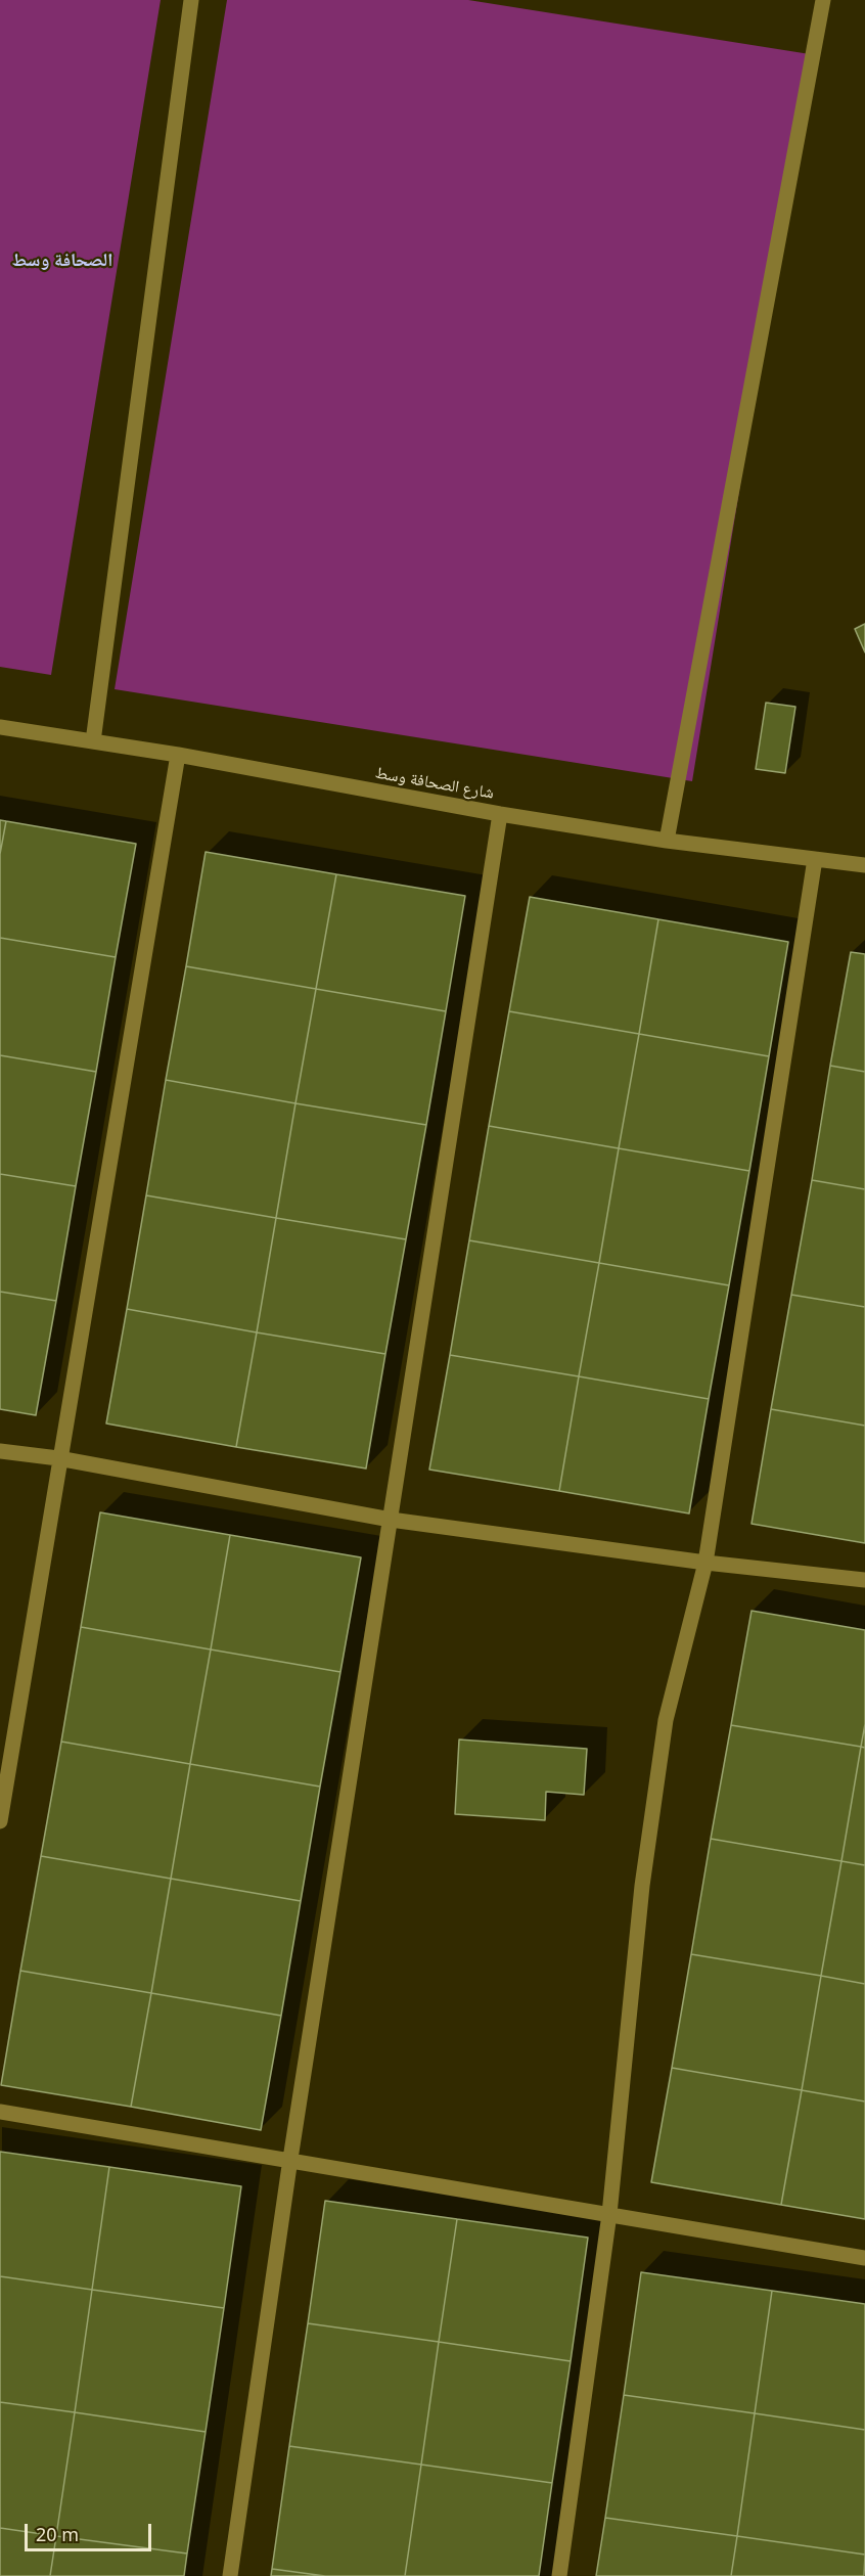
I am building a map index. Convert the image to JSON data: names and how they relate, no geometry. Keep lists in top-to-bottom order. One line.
{"streets":{"street":["شارع الصحافة وسط"]},"districts":["الصحافة وسط"],"scale_bar":"20 m"}
